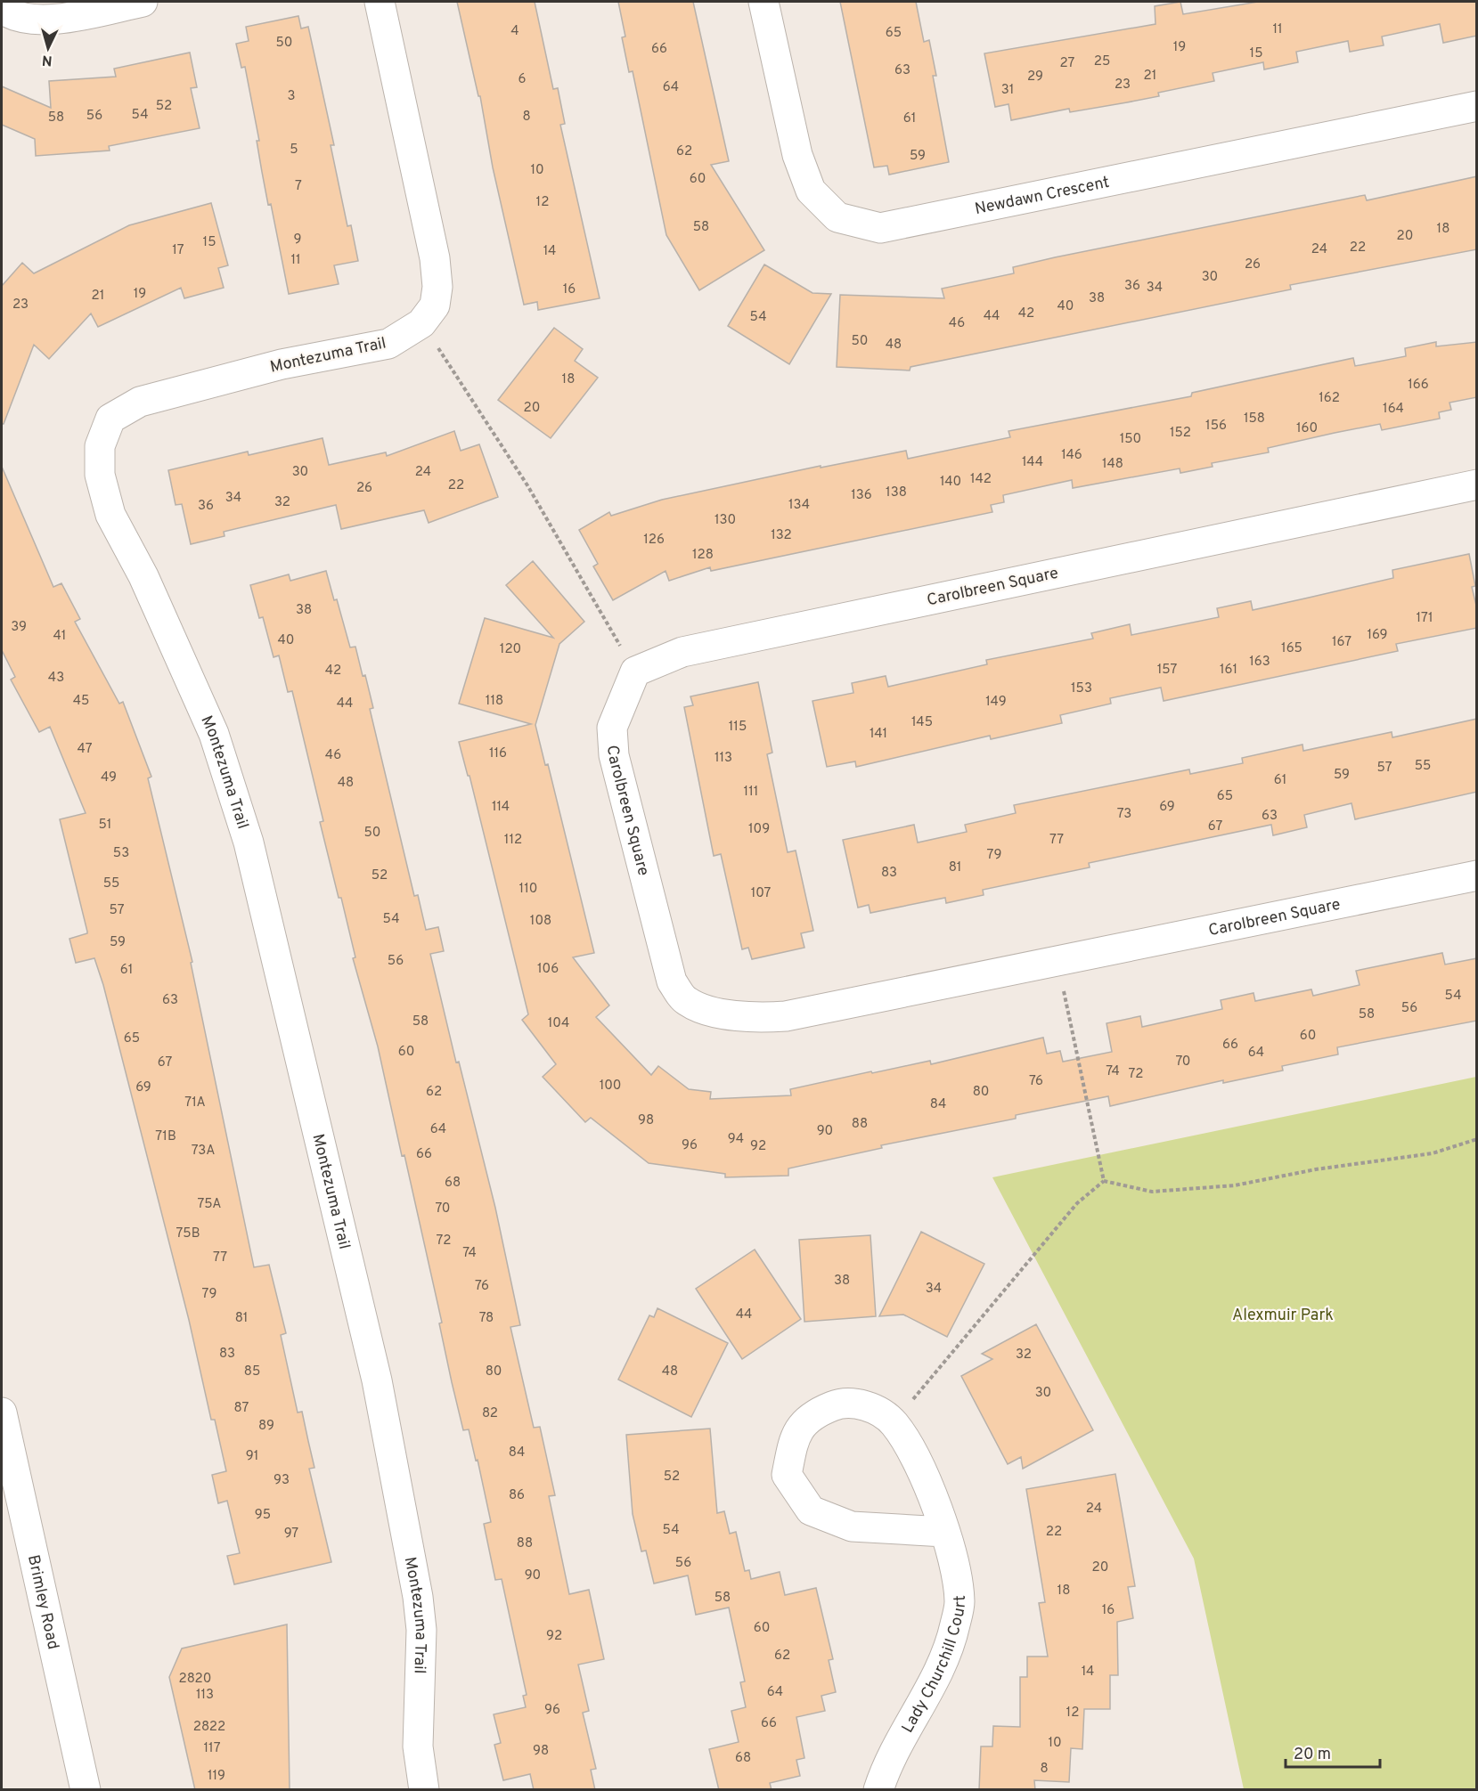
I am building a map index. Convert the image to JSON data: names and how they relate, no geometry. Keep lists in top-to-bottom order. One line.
{"streets":{"street":["Newdawn Crescent","Montezuma Trail","Carolbreen Square","Brimley Road","Lady Churchill Court"]},"parks":["Alexmuir Park"],"house_numbers":["11","4","65","50","19","66","15","25","27","63","21","29","6","23","64","31","3","52","54","56","8","58","61","5","62","59","10","60","7","12","58","18","20","9","15","22","24","17","14","11","26","30","36","34","16","19","21","38","23","40","42","44","54","46","50","48","18","166","162","20","164","158","156","160","152","150","146","144","148","30","24","142","140","22","26","138","136","34","32","134","36","130","132","126","128","38","171","39","169","41","40","167","165","120","163","157","161","42","43","153","45","118","149","44","145","115","141","47","116","46","113","55","57","59","49","61","48","111","65","114","69","73","63","51","67","109","50","112","77","53","79","81","83","52","55","110","107","57","54","108","59","56","106","61","54","63","56","58","58","104","60","65","66","60","64","70","67","74","72","76","100","69","62","80","71A","84","98","88","64","90","71B","94","96","92","73A","66","68","75A","70","75B","72","74","77","38","76","34","79","44","81","78","83","32","85","80","48","30","87","82","89","84","91","52","93","86","24","95","54","22","97","88","56","20","90","18","58","16","60","92","62","14","2820","64","113","96","12","66","2822","10","117","98","68","8","119"],"scale_bar":"20 m","north":"bottom"}
